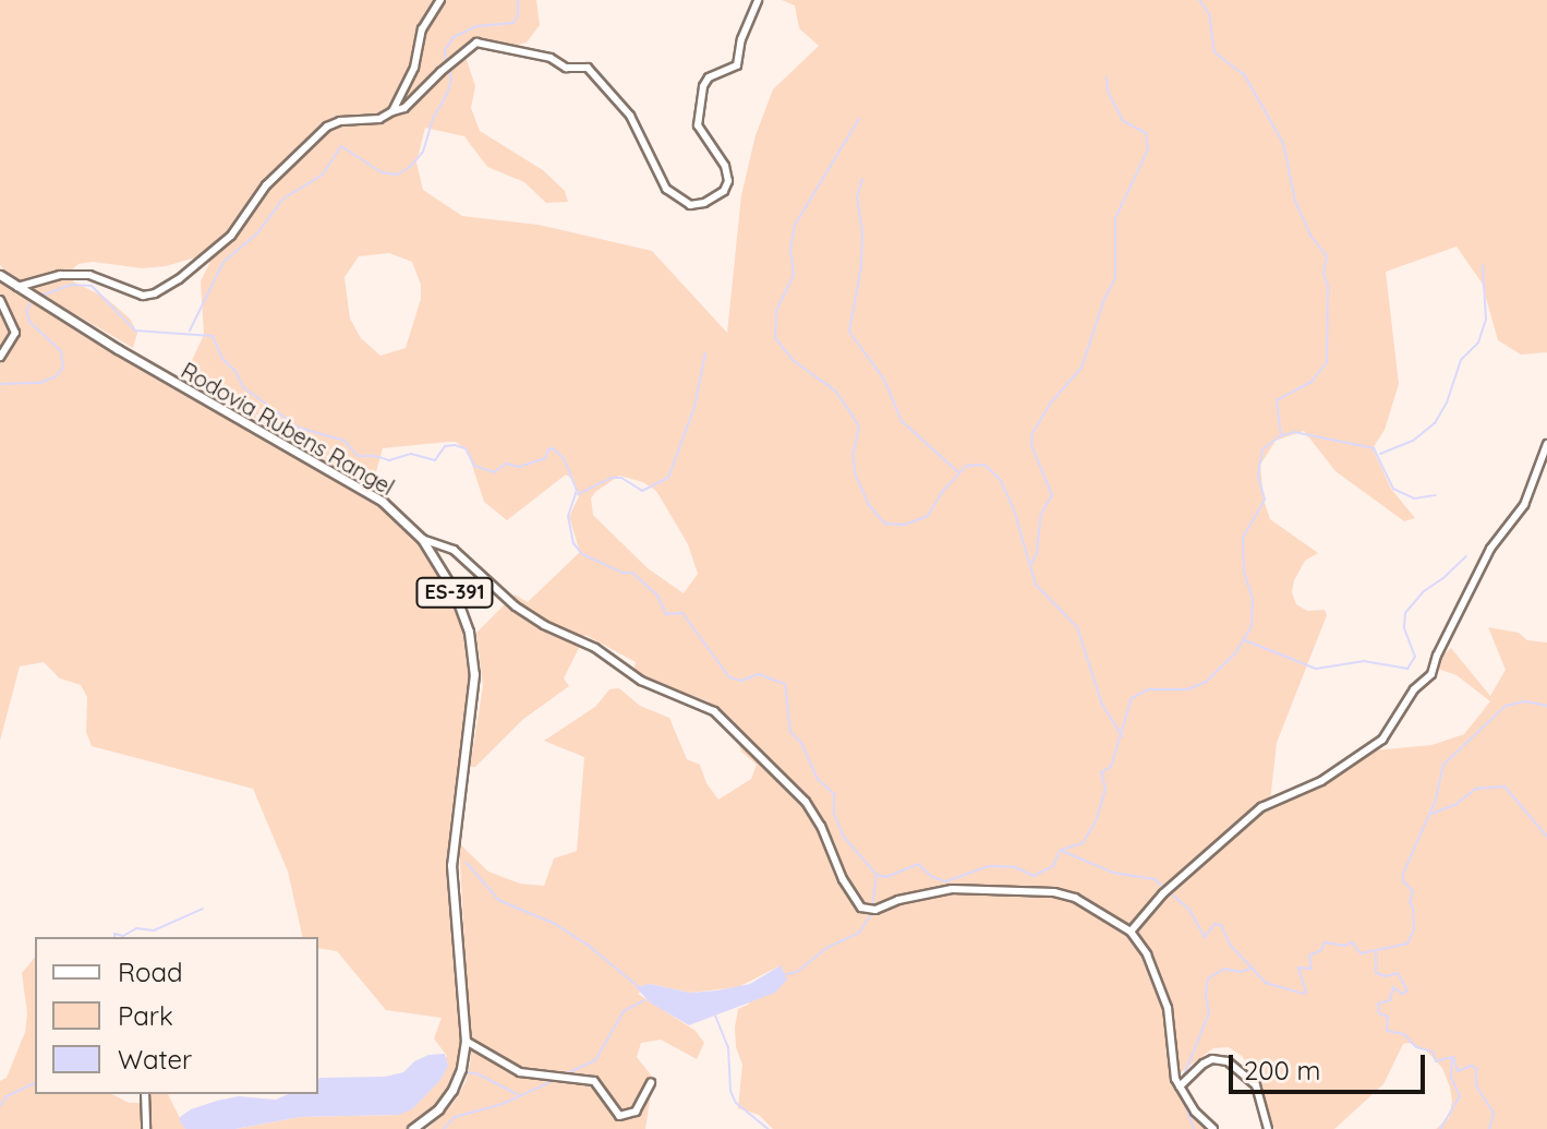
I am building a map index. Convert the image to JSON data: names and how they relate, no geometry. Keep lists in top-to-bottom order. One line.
{"streets":{"main road":["Rodovia Rubens Rangel","ES-391"]},"legend":["Road","Park","Water"],"scale_bar":"200 m"}
